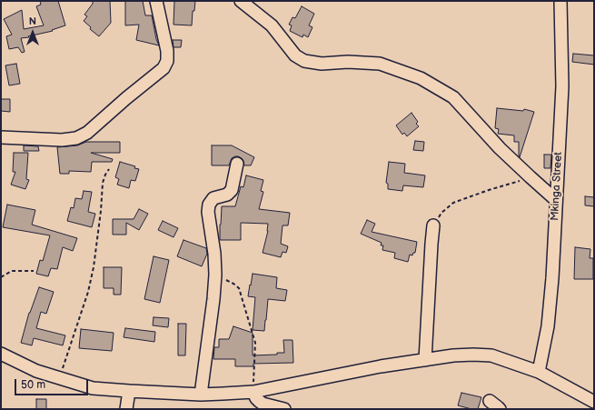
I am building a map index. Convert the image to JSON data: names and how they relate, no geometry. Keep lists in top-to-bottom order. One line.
{"streets":{"street":["Mkinga Street"]},"scale_bar":"50 m","north":"top"}
